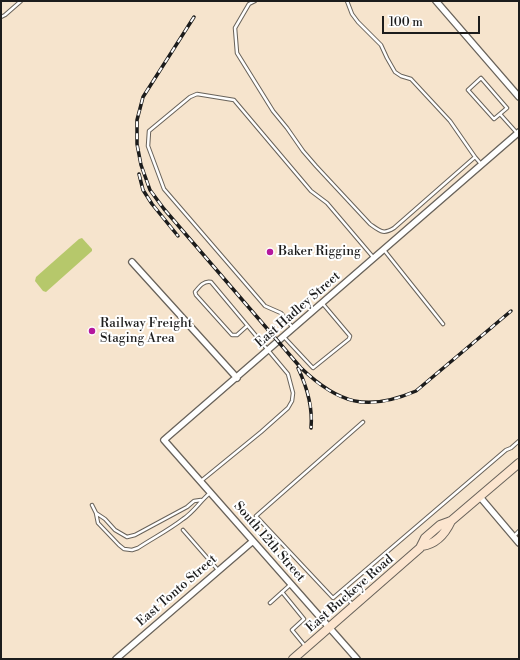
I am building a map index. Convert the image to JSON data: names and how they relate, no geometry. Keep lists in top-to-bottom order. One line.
{"streets":{"main road":["East Buckeye Road"],"street":["East Hadley Street","South 12th Street","East Tonto Street"]},"crossings":[["East Hadley Street","South 12th Street"],["South 12th Street","East Tonto Street"],["South 12th Street","East Buckeye Road"]],"places":["Baker Rigging","Railway Freight Staging Area"],"scale_bar":"100 m"}
